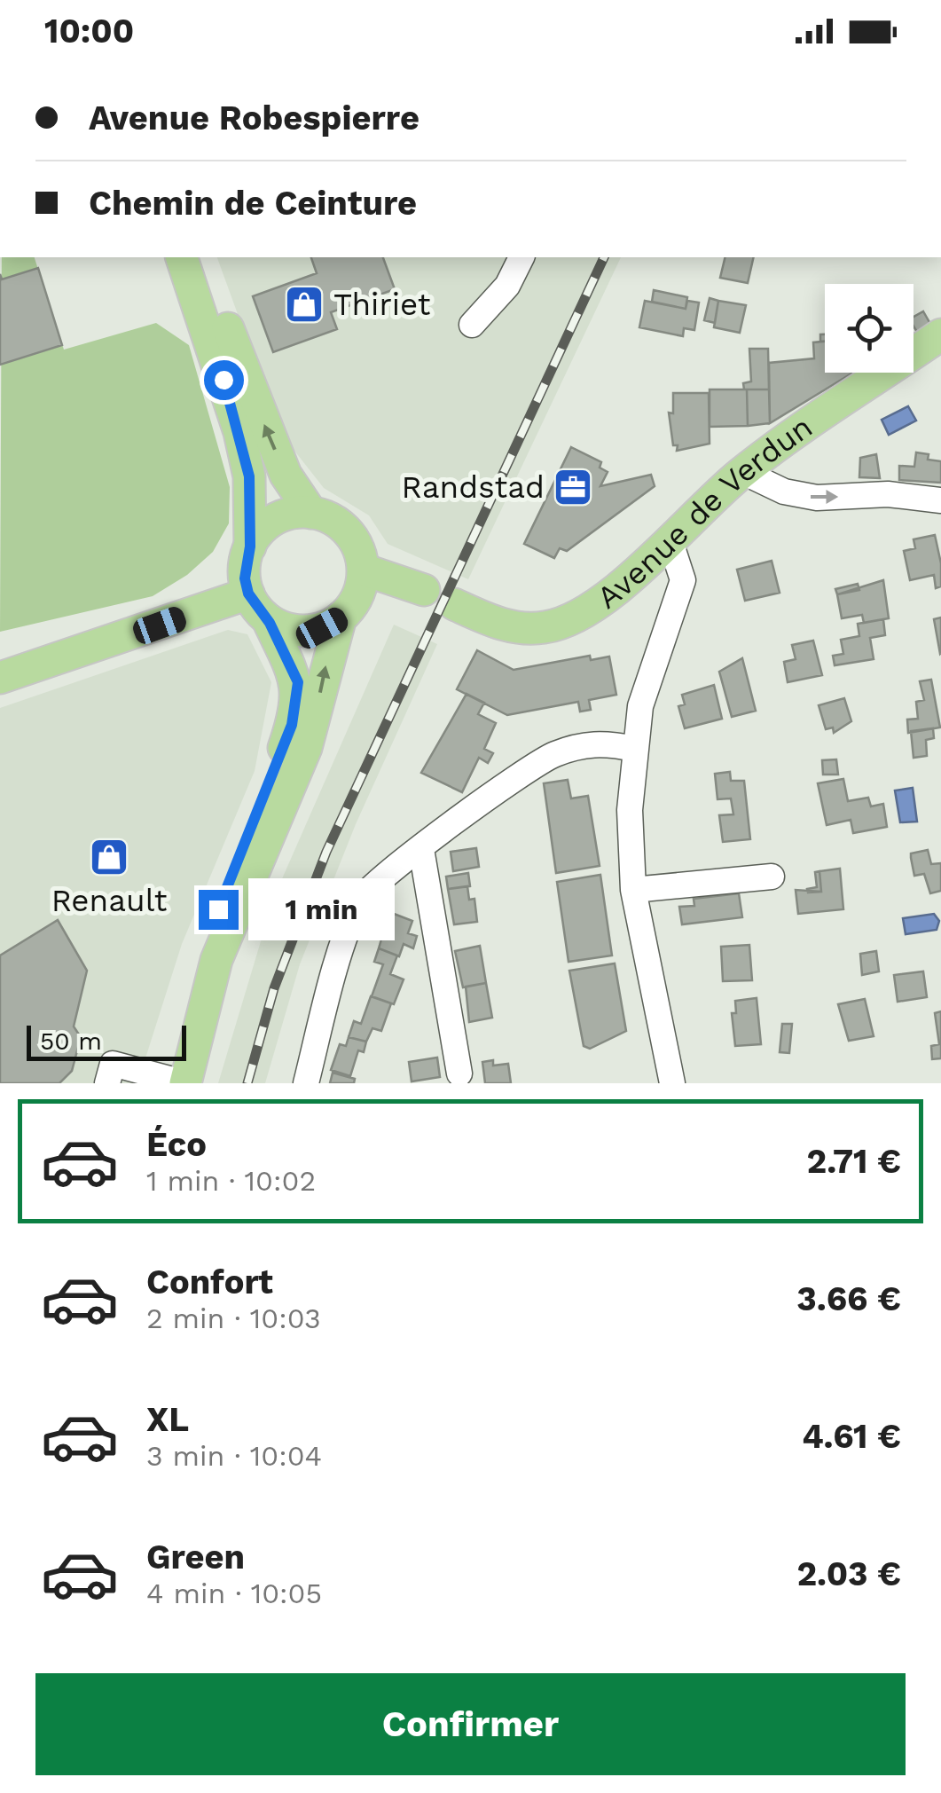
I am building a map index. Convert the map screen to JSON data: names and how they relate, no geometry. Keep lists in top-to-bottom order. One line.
{"streets":{"main road":["Avenue de Verdun"]},"places":{"shop":["Thiriet","Renault"],"office":["Randstad"]},"scale_bar":"50 m","page":{"status":"10:00","banner":["Avenue Robespierre","Chemin de Ceinture"],"bubble":"1 min","scale":"50 m","list":[{"name":"Éco","note":"1 min · 10:02","value":"2.71 €"},{"name":"Confort","note":"2 min · 10:03","value":"3.66 €"},{"name":"XL","note":"3 min · 10:04","value":"4.61 €"},{"name":"Green","note":"4 min · 10:05","value":"2.03 €"}],"buttons":"Confirmer"}}
